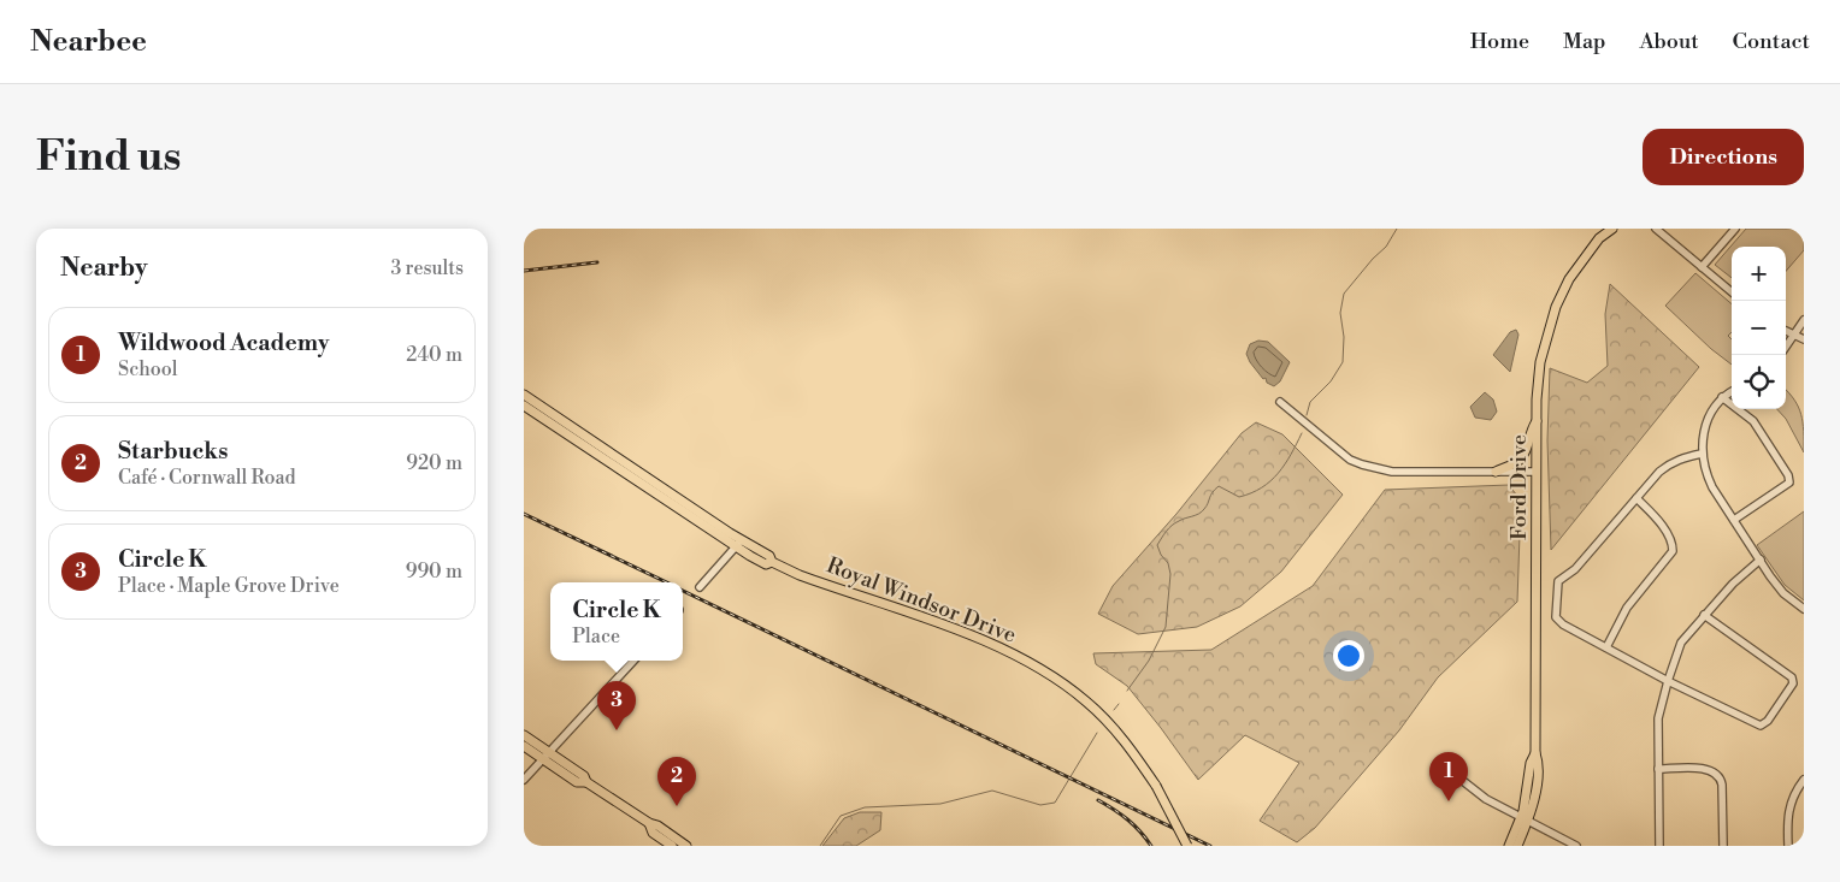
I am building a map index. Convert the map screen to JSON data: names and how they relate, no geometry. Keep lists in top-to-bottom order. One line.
{"streets":{"main road":["Ford Drive","Royal Windsor Drive"]},"page":{"header":"Nearbee","nav":["Home","Map","About","Contact"],"buttons":"Directions","title":"Find us","heading":["Nearby","3 results"],"map_buttons":["+","−"],"list":[{"mark":"1","name":"Wildwood Academy","note":"School","value":"240 m"},{"mark":"2","name":"Starbucks","note":"Café · Cornwall Road","value":"920 m"},{"mark":"3","name":"Circle K","note":"Place · Maple Grove Drive","value":"990 m"}],"popup":["Circle K","Place"],"pins":["3","1","2"]}}
